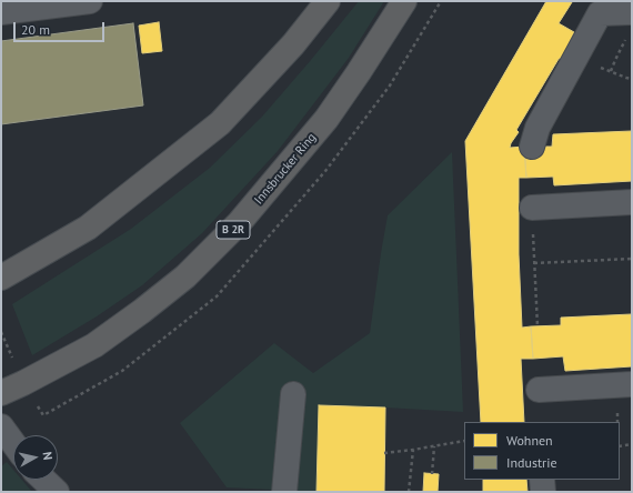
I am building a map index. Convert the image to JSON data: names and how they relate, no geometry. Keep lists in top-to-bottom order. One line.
{"streets":{"highway":["Innsbrucker Ring","B 2R"]},"legend":["Wohnen","Industrie"],"scale_bar":"20 m","north":"right"}
